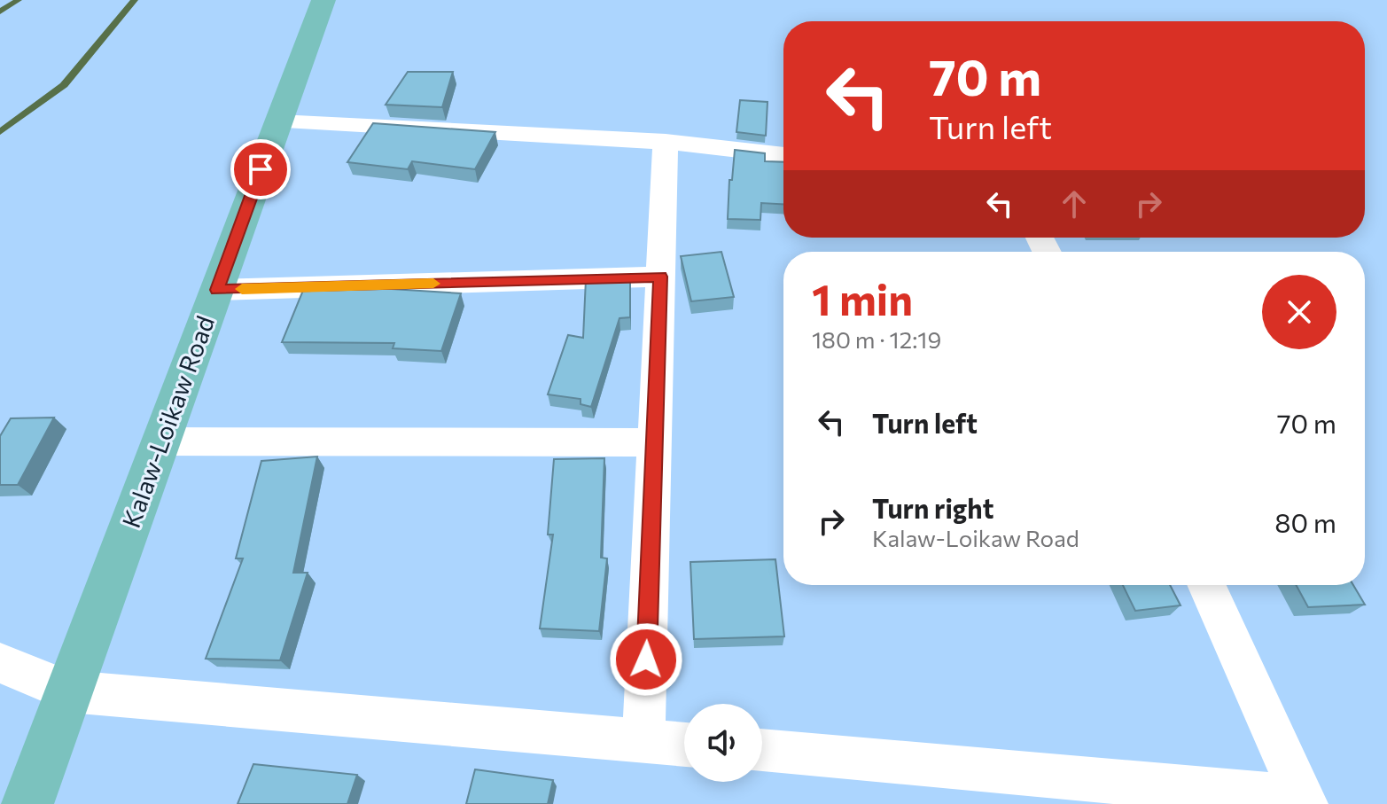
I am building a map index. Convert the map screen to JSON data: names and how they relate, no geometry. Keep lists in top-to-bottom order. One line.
{"streets":{"main road":["Kalaw-Loikaw Road"]},"page":{"turn":["70 m","Turn left"],"heading":["1 min","180 m · 12:19"],"list":[{"name":"Turn left","value":"70 m"},{"name":"Turn right","note":"Kalaw-Loikaw Road","value":"80 m"}]}}
